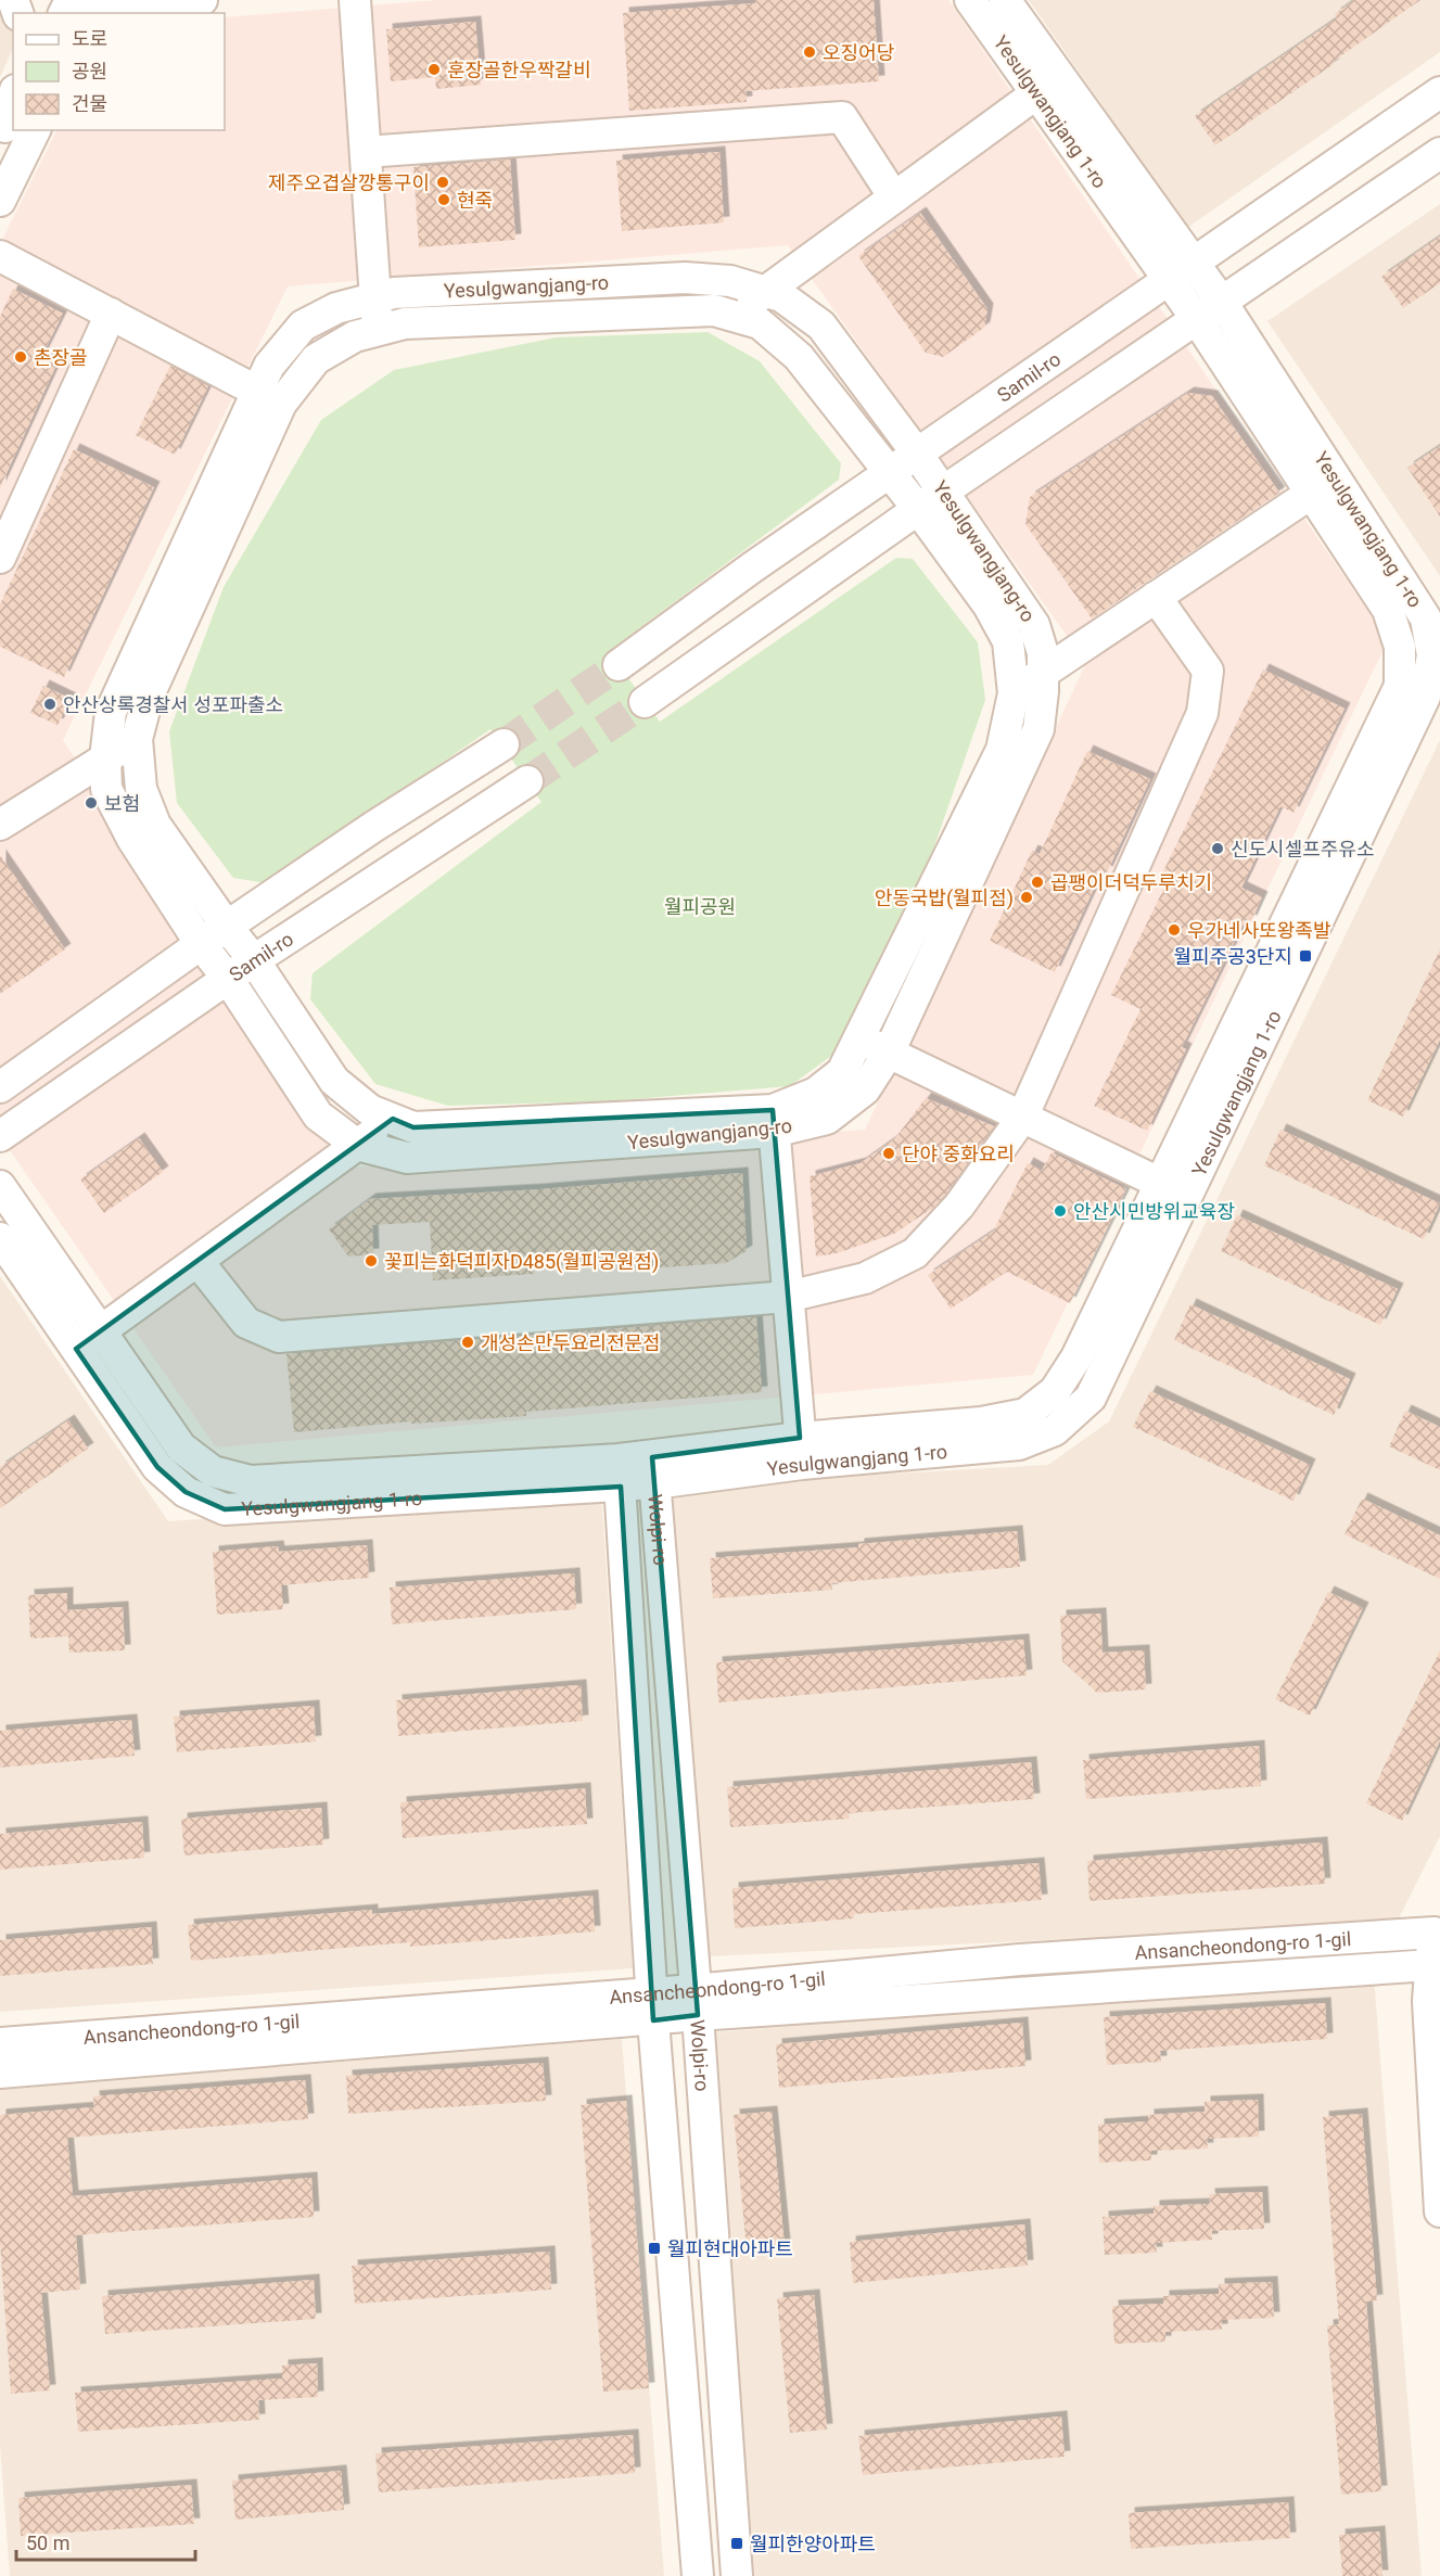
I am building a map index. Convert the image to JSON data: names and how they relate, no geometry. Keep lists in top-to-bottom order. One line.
{"streets":{"street":["Yesulgwangjang 1-ro","Yesulgwangjang-ro","Samil-ro","Wolpi-ro","Ansancheondong-ro 1-gil"]},"crossings":[["Yesulgwangjang 1-ro","Samil-ro"],["Yesulgwangjang 1-ro","Wolpi-ro"],["Yesulgwangjang-ro","Samil-ro"],["Wolpi-ro","Ansancheondong-ro 1-gil"]],"parks":["월피공원"],"places":{"other":["오징어당","훈장골한우짝갈비","제주오겹살깡통구이","현죽","촌장골","안산상록경찰서 성포파출소","보험","신도시셀프주유소","곱팽이더덕두루치기","안동국밥(월피점)","우가네사또왕족발","단야 중화요리","안산시민방위교육장","꽃피는화덕피자D485(월피공원점)","개성손만두요리전문점"],"transit":["월피주공3단지","월피현대아파트","월피한양아파트"]},"legend":["도로","공원","건물"],"scale_bar":"50 m"}
